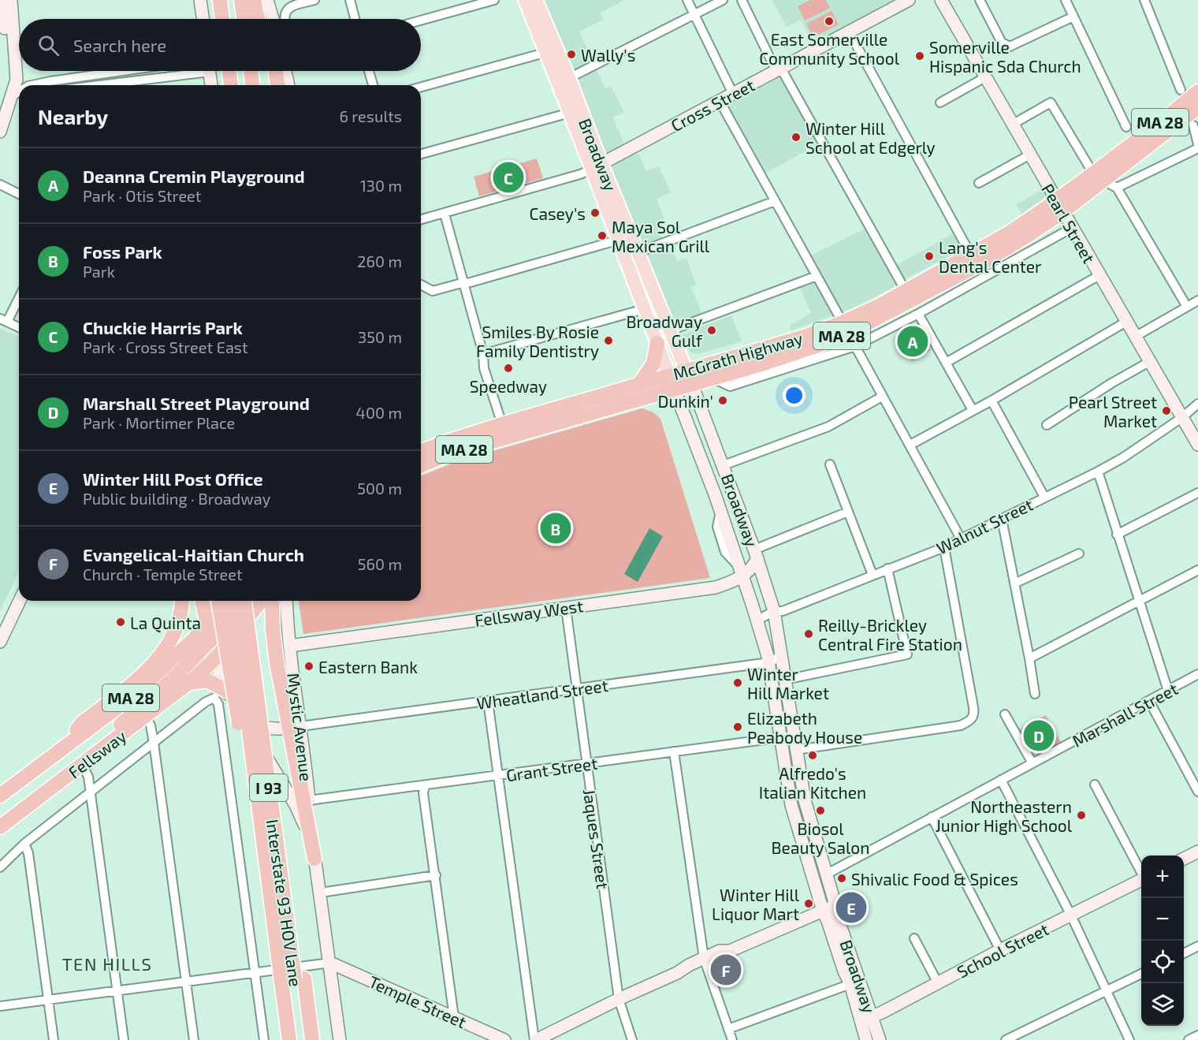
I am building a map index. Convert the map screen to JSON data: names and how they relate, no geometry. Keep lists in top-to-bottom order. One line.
{"streets":{"highway":["MA 28","McGrath Highway","Fellsway","I 93","Interstate 93 HOV lane"],"main road":["Broadway"],"street":["Cross Street","Pearl Street","Walnut Street","Fellsway West","Wheatland Street","Marshall Street","Mystic Avenue","Grant Street","Jaques Street","School Street","Temple Street"]},"crossings":[["Cross Street","Broadway"],["MA 28","Mystic Avenue"],["MA 28","Fellsway"],["Broadway","McGrath Highway"],["Broadway","Walnut Street"],["Broadway","Fellsway West"],["Broadway","Wheatland Street"],["Broadway","Marshall Street"],["Broadway","Grant Street"],["Broadway","School Street"],["Pearl Street","McGrath Highway"],["Pearl Street","Walnut Street"],["Fellsway West","Mystic Avenue"],["Fellsway West","Jaques Street"],["Wheatland Street","Mystic Avenue"],["Wheatland Street","Jaques Street"],["Mystic Avenue","Fellsway"],["Mystic Avenue","Grant Street"],["Mystic Avenue","Temple Street"],["Grant Street","Jaques Street"],["I 93","Interstate 93 HOV lane"]],"districts":["TEN HILLS"],"places":["East Somerville Community School","Wally's","Somerville Hispanic Sda Church","Winter Hill School at Edgerly","Casey's","Maya Sol Mexican Grill","Lang's Dental Center","Broadway Gulf","Smiles By Rosie Family Dentistry","Speedway","Dunkin'","Pearl Street Market","La Quinta","Reilly-Brickley Central Fire Station","Eastern Bank","Winter Hill Market","Elizabeth Peabody House","Alfredo's Italian Kitchen","Biosol Beauty Salon","Northeastern Junior High School","Shivalic Food & Spices","Winter Hill Liquor Mart"],"page":{"search":"Search here","heading":["Nearby","6 results"],"list":[{"mark":"A","name":"Deanna Cremin Playground","note":"Park · Otis Street","value":"130 m"},{"mark":"B","name":"Foss Park","note":"Park","value":"260 m"},{"mark":"C","name":"Chuckie Harris Park","note":"Park · Cross Street East","value":"350 m"},{"mark":"D","name":"Marshall Street Playground","note":"Park · Mortimer Place","value":"400 m"},{"mark":"E","name":"Winter Hill Post Office","note":"Public building · Broadway","value":"500 m"},{"mark":"F","name":"Evangelical-Haitian Church","note":"Church · Temple Street","value":"560 m"}],"pins":["C","A","B","D","E","F"],"map_buttons":["+","−"]}}
